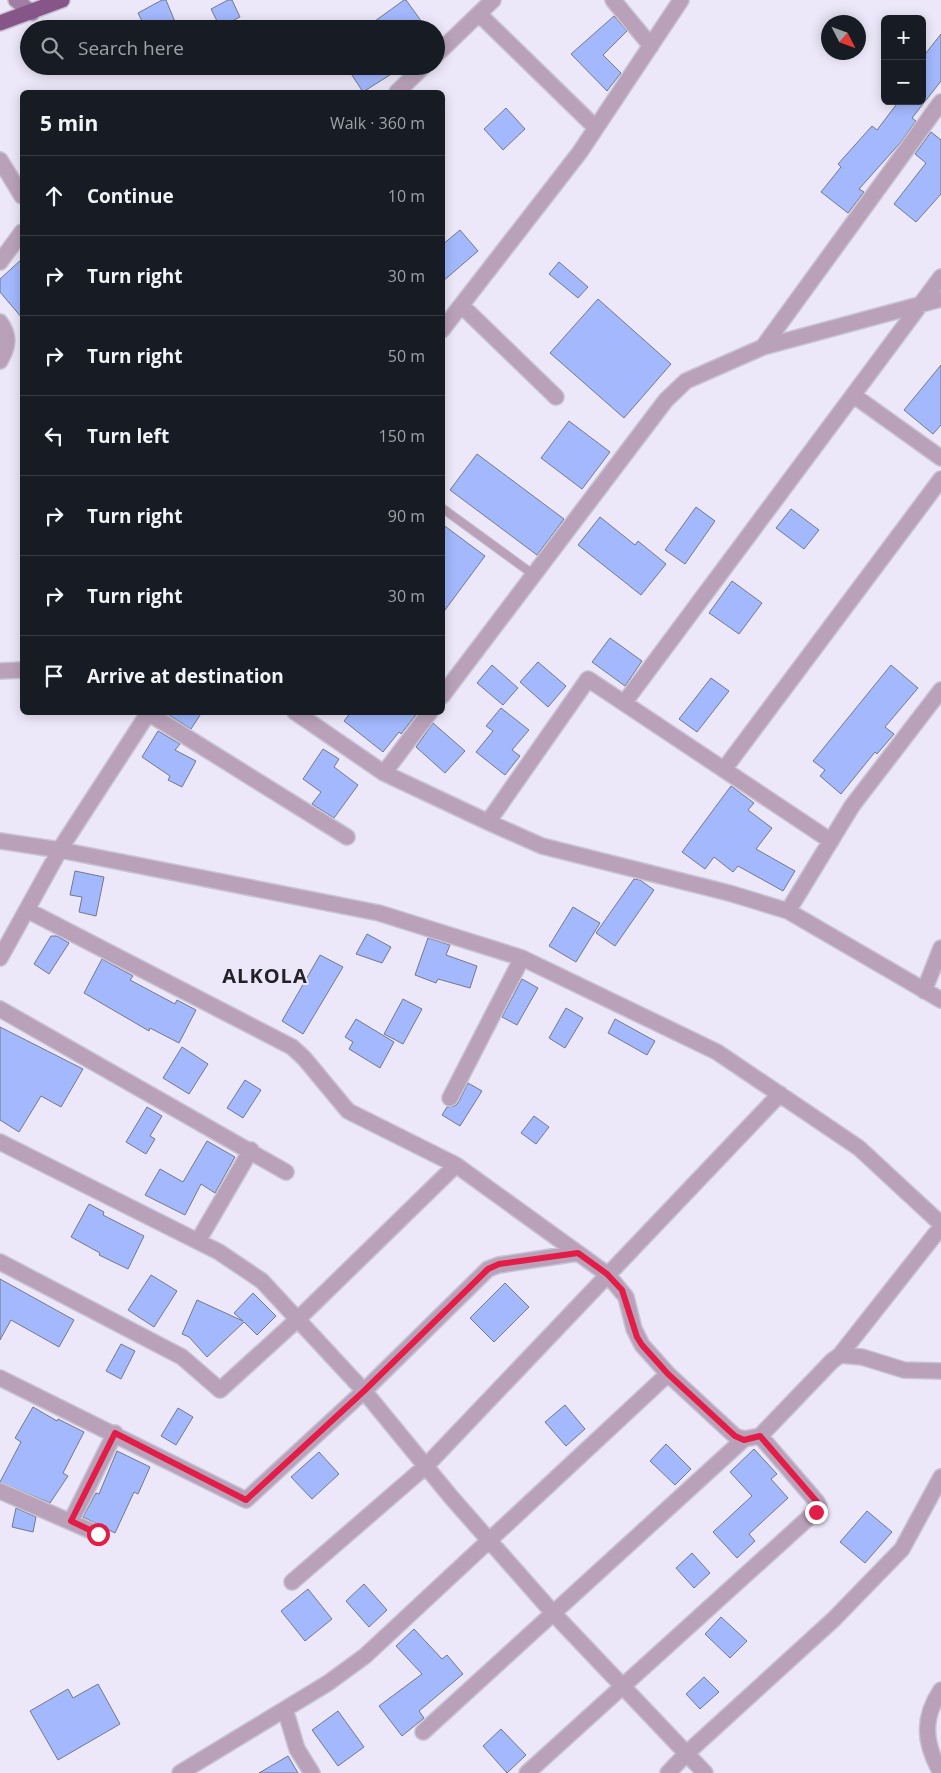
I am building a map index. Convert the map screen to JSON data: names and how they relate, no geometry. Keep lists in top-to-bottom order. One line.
{"districts":["ALKOLA"],"north":"bottom right","page":{"map_buttons":["+","−"],"search":"Search here","heading":["5 min","Walk · 360 m"],"list":[["Continue","10 m"],["Turn right","30 m"],["Turn right","50 m"],["Turn left","150 m"],["Turn right","90 m"],["Turn right","30 m"],"Arrive at destination"]}}
